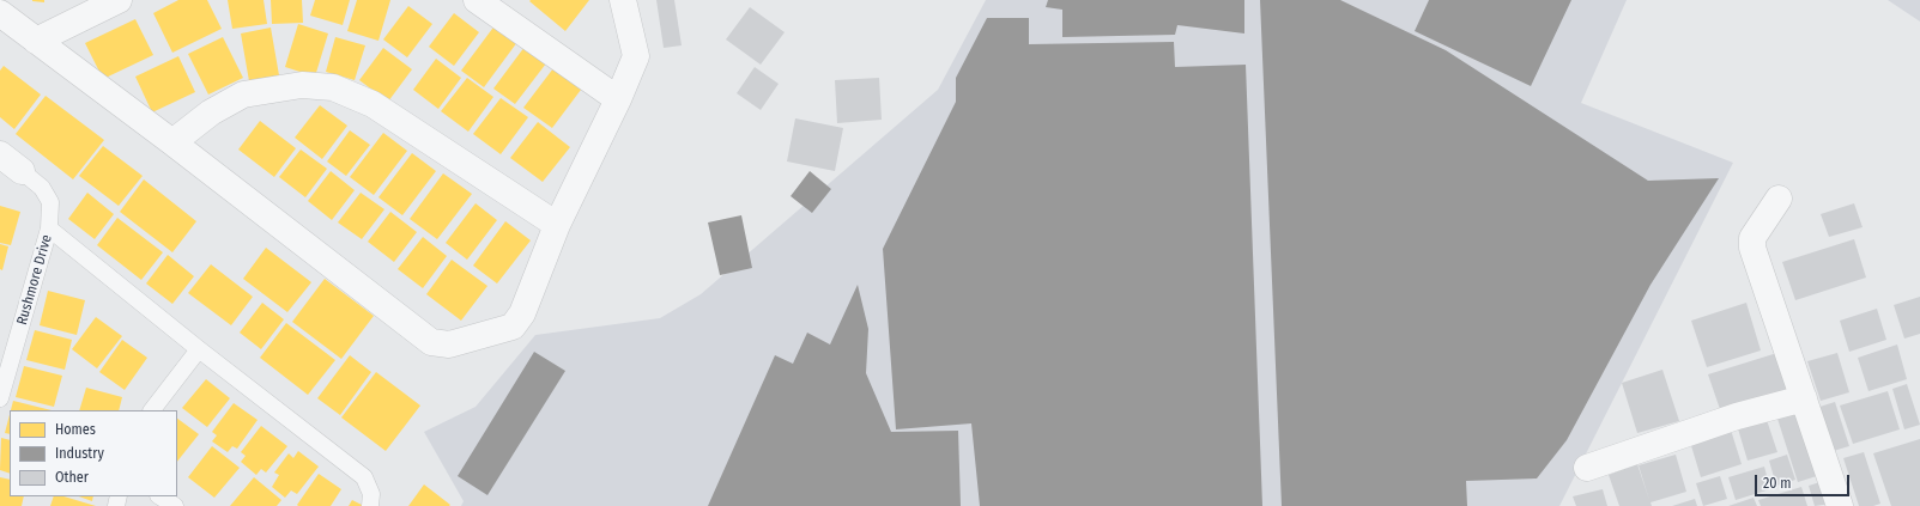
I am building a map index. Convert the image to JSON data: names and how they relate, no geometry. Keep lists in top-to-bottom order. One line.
{"streets":{"lane":["Rushmore Drive"]},"legend":["Homes","Industry","Other"],"scale_bar":"20 m"}
